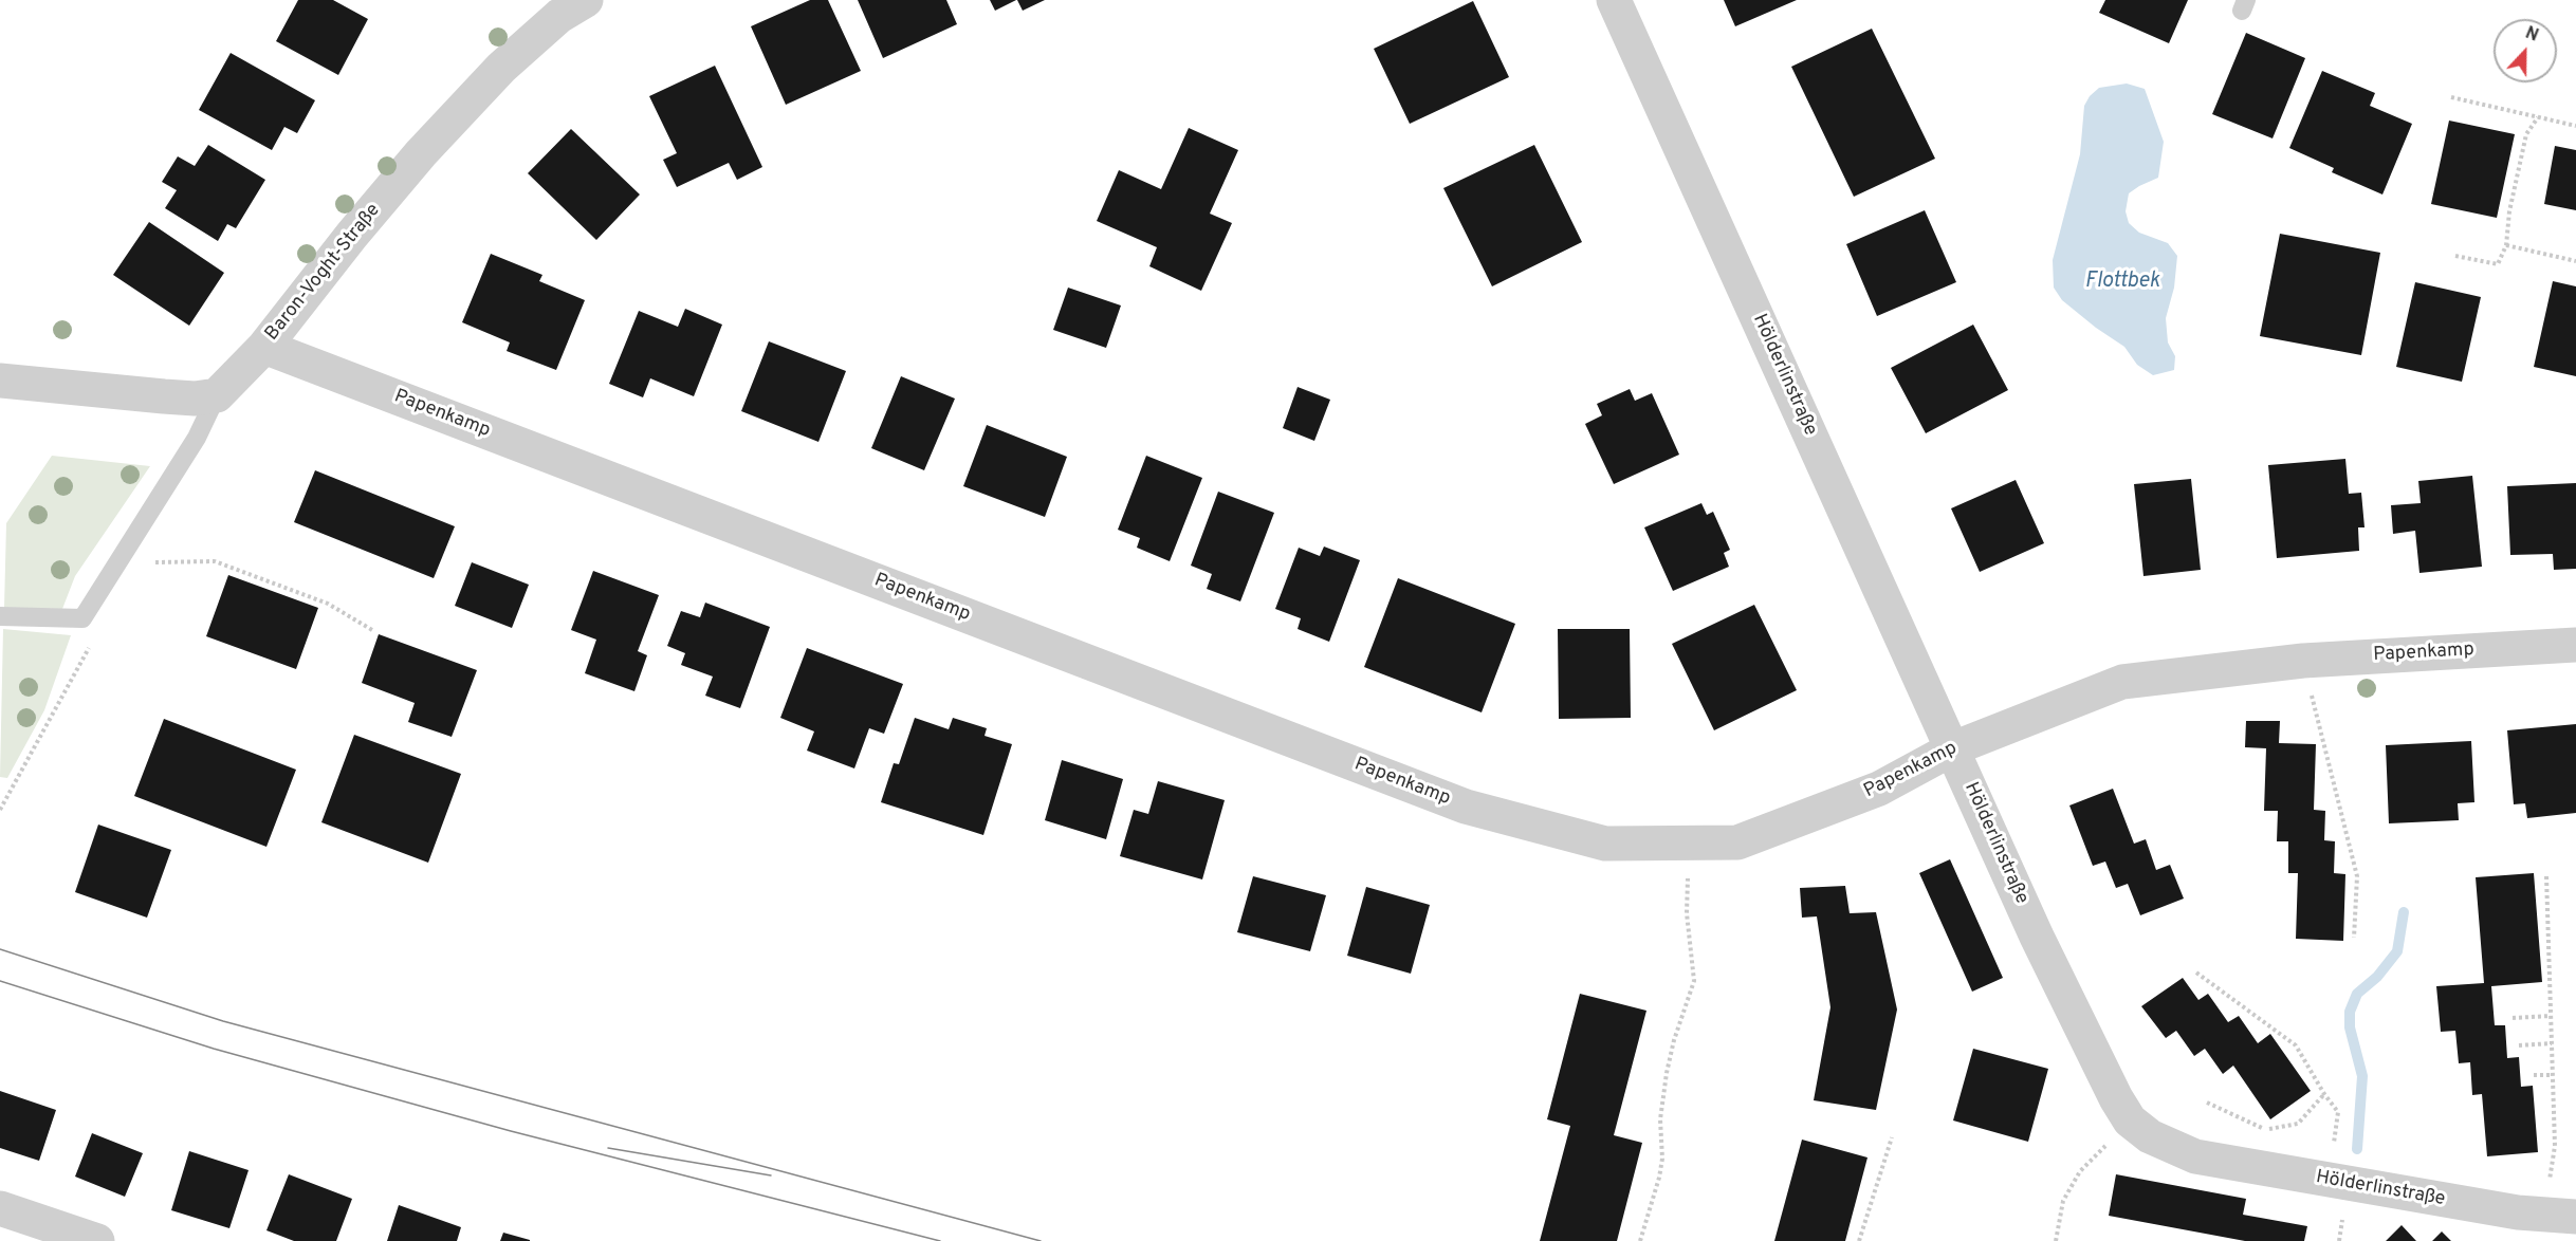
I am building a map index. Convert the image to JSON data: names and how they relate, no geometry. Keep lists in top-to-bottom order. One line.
{"streets":{"street":["Baron-Voght-Straße","Hölderlinstraße","Papenkamp"]},"crossings":[["Baron-Voght-Straße","Papenkamp"],["Hölderlinstraße","Papenkamp"]],"water":["Flottbek"],"north":"top"}
